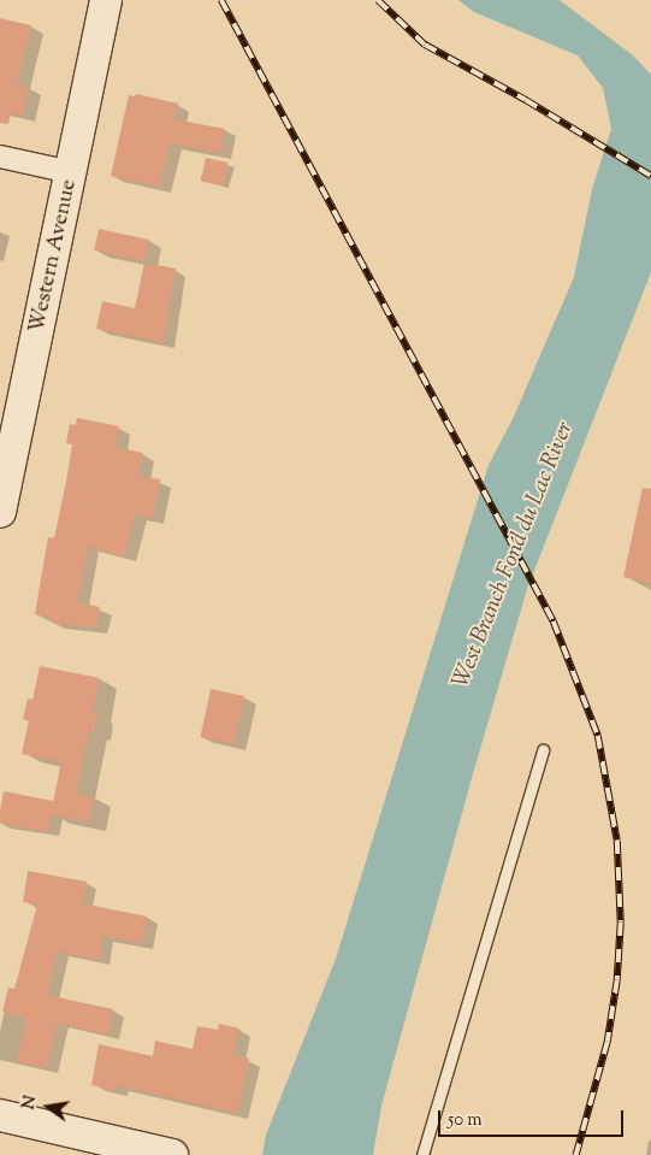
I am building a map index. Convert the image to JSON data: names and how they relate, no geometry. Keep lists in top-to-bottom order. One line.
{"streets":{"street":["Western Avenue"]},"water":["West Branch Fond du Lac River"],"scale_bar":"50 m","north":"left"}
